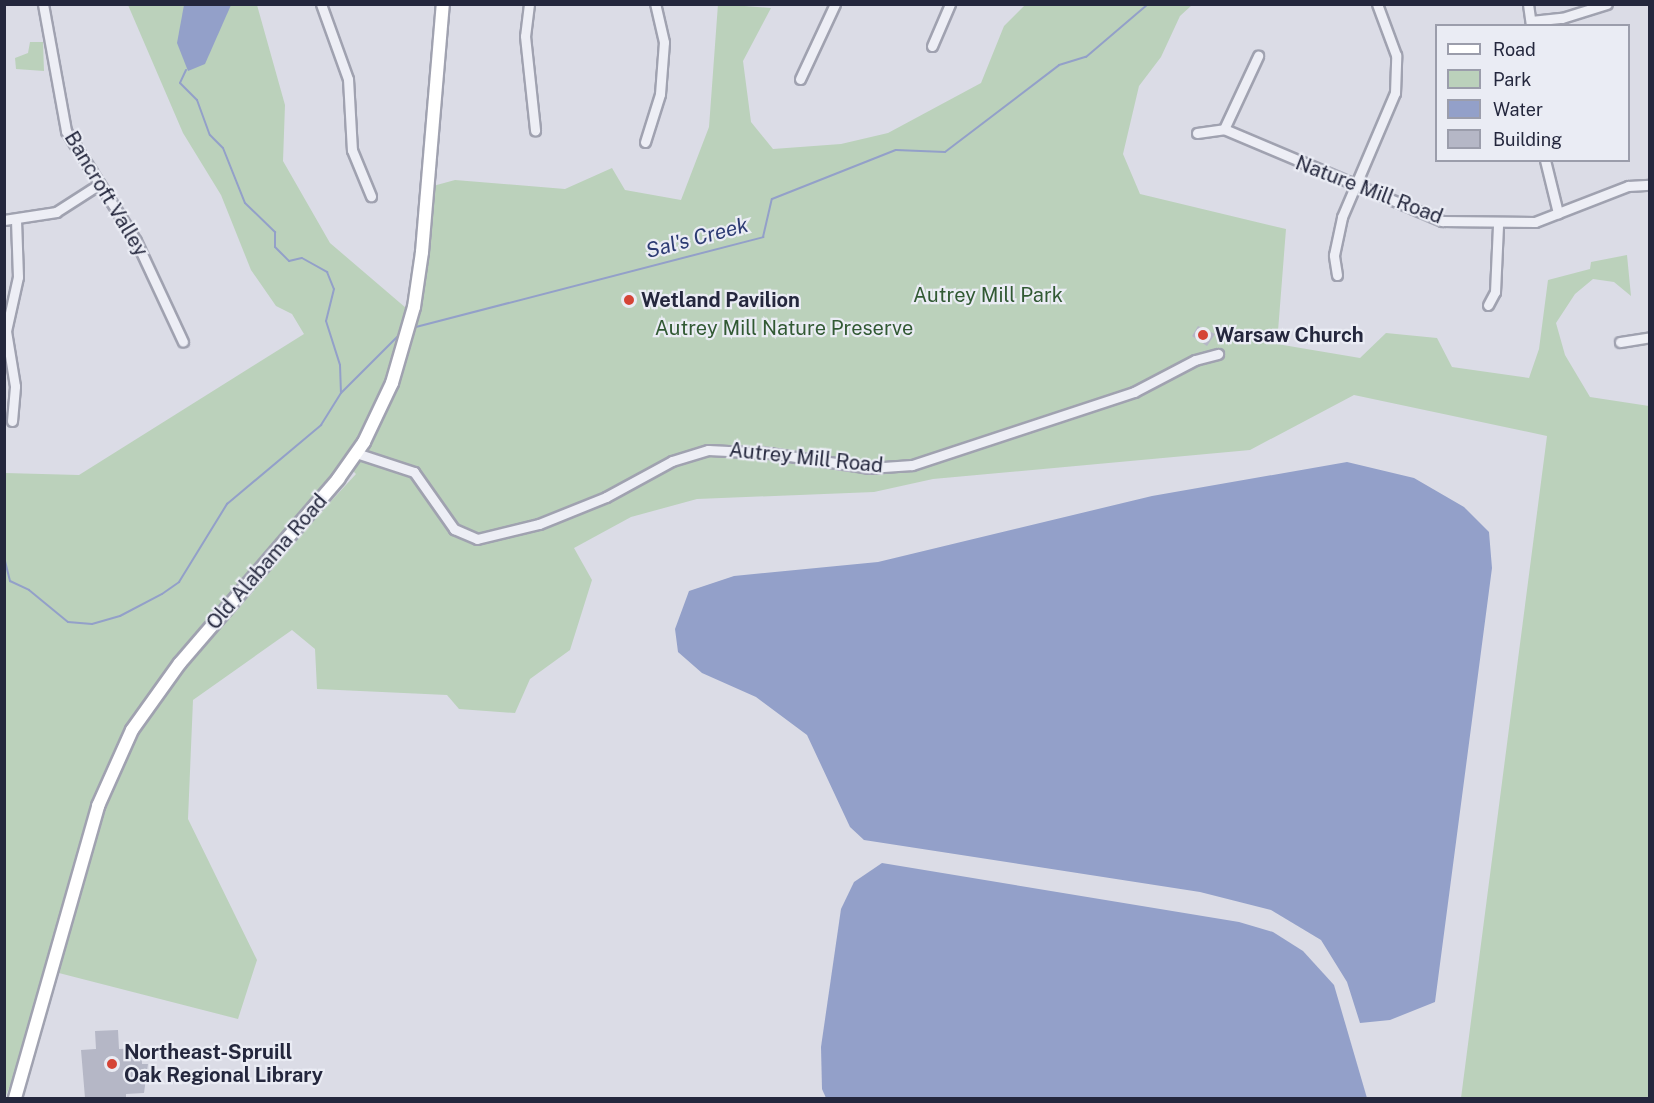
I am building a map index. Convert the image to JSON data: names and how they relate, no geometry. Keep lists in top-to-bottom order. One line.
{"streets":{"main road":["Old Alabama Road"],"street":["Nature Mill Road","Bancroft Valley","Autrey Mill Road"]},"crossings":[["Autrey Mill Road","Old Alabama Road"]],"water":["Sal's Creek"],"parks":["Autrey Mill Park","Autrey Mill Nature Preserve"],"places":["Wetland Pavilion","Warsaw Church","Northeast-Spruill Oak Regional Library"],"legend":["Road","Park","Water","Building"]}
